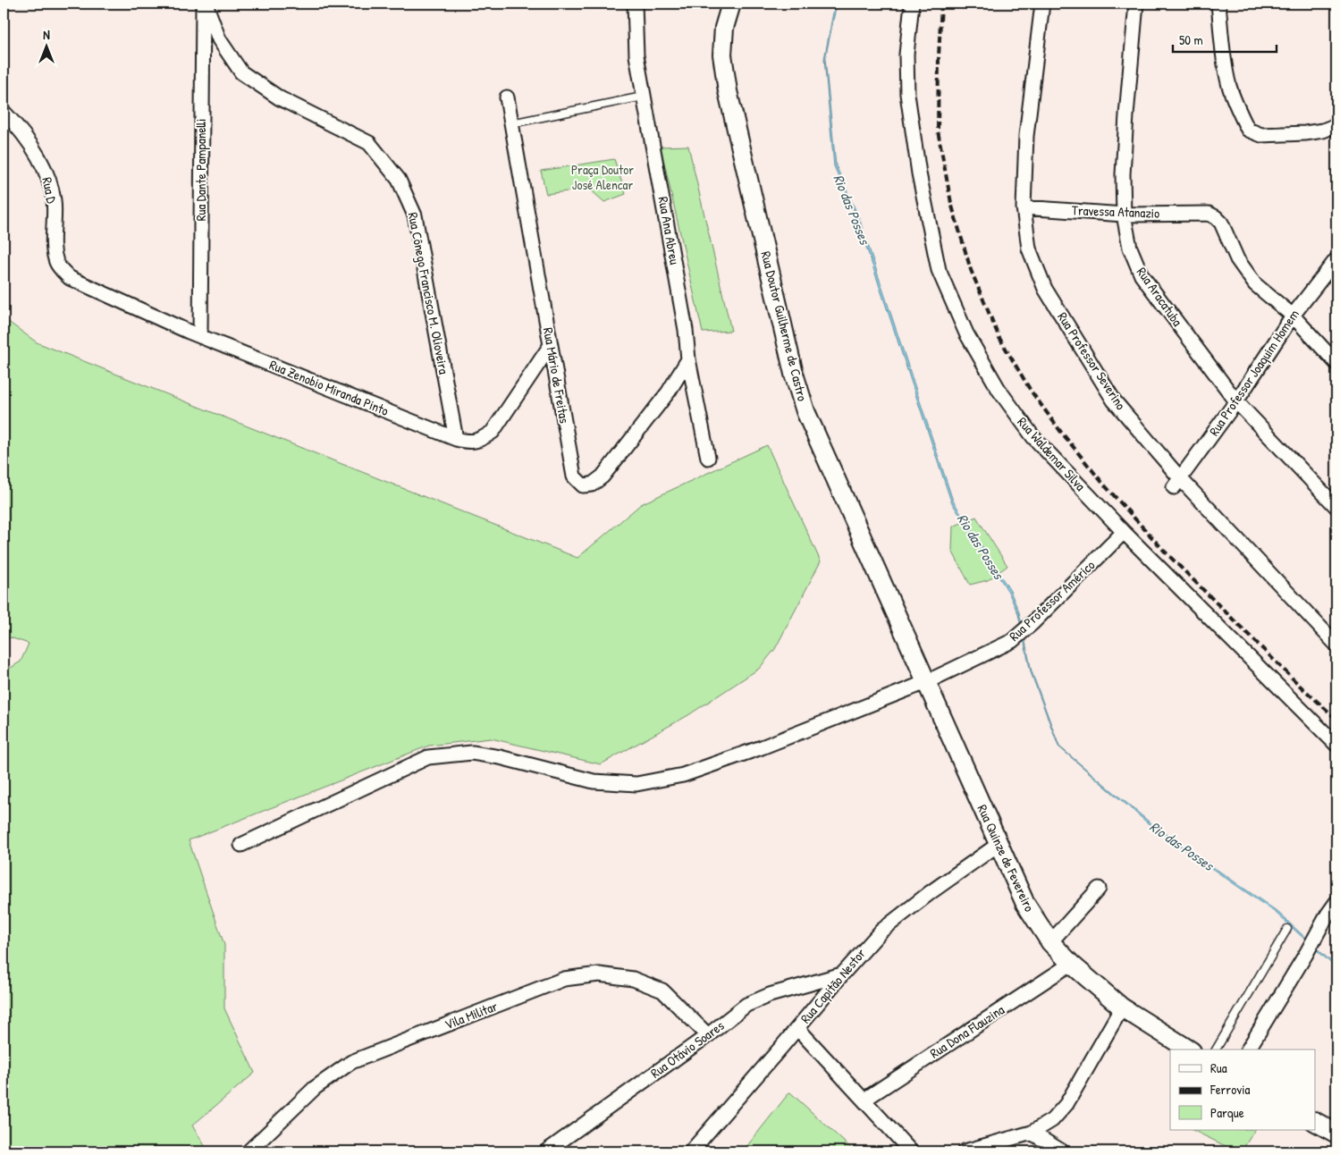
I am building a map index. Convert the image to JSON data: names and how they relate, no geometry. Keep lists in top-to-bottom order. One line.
{"streets":{"main road":["Rua Doutor Guilherme de Castro","Rua Quinze de Fevereiro"],"street":["Rua Dante Pampanelli","Rua D","Travessa Atanazio","Rua Ana Abreu","Rua Cônego Francisco M. Olioveira","Rua Aracatuba","Rua Professor Severino","Rua Professor Joaquim Homem","Rua Mário de Freitas","Rua Zenobio Miranda Pinto","Rua Waldemar Silva","Rua Professor Américo","Rua Capitão Nestor","Vila Militar","Rua Dona Flauzina","Rua Otávio Soares"]},"crossings":[["Rua Dante Pampanelli","Rua Cônego Francisco M. Olioveira"],["Rua Dante Pampanelli","Rua Zenobio Miranda Pinto"],["Rua D","Rua Zenobio Miranda Pinto"],["Travessa Atanazio","Rua Aracatuba"],["Travessa Atanazio","Rua Professor Severino"],["Travessa Atanazio","Rua Professor Joaquim Homem"],["Rua Ana Abreu","Rua Mário de Freitas"],["Rua Cônego Francisco M. Olioveira","Rua Zenobio Miranda Pinto"],["Rua Aracatuba","Rua Professor Joaquim Homem"],["Rua Doutor Guilherme de Castro","Rua Professor Américo"],["Rua Doutor Guilherme de Castro","Rua Quinze de Fevereiro"],["Rua Professor Severino","Rua Professor Joaquim Homem"],["Rua Mário de Freitas","Rua Zenobio Miranda Pinto"],["Rua Waldemar Silva","Rua Professor Américo"],["Rua Professor Américo","Rua Quinze de Fevereiro"],["Rua Quinze de Fevereiro","Rua Capitão Nestor"],["Rua Quinze de Fevereiro","Rua Dona Flauzina"],["Rua Capitão Nestor","Rua Otávio Soares"],["Vila Militar","Rua Otávio Soares"]],"water":["Rio das Posses"],"parks":["Praça Doutor José Alencar"],"legend":["Rua","Ferrovia","Parque"],"scale_bar":"50 m","north":"top"}
